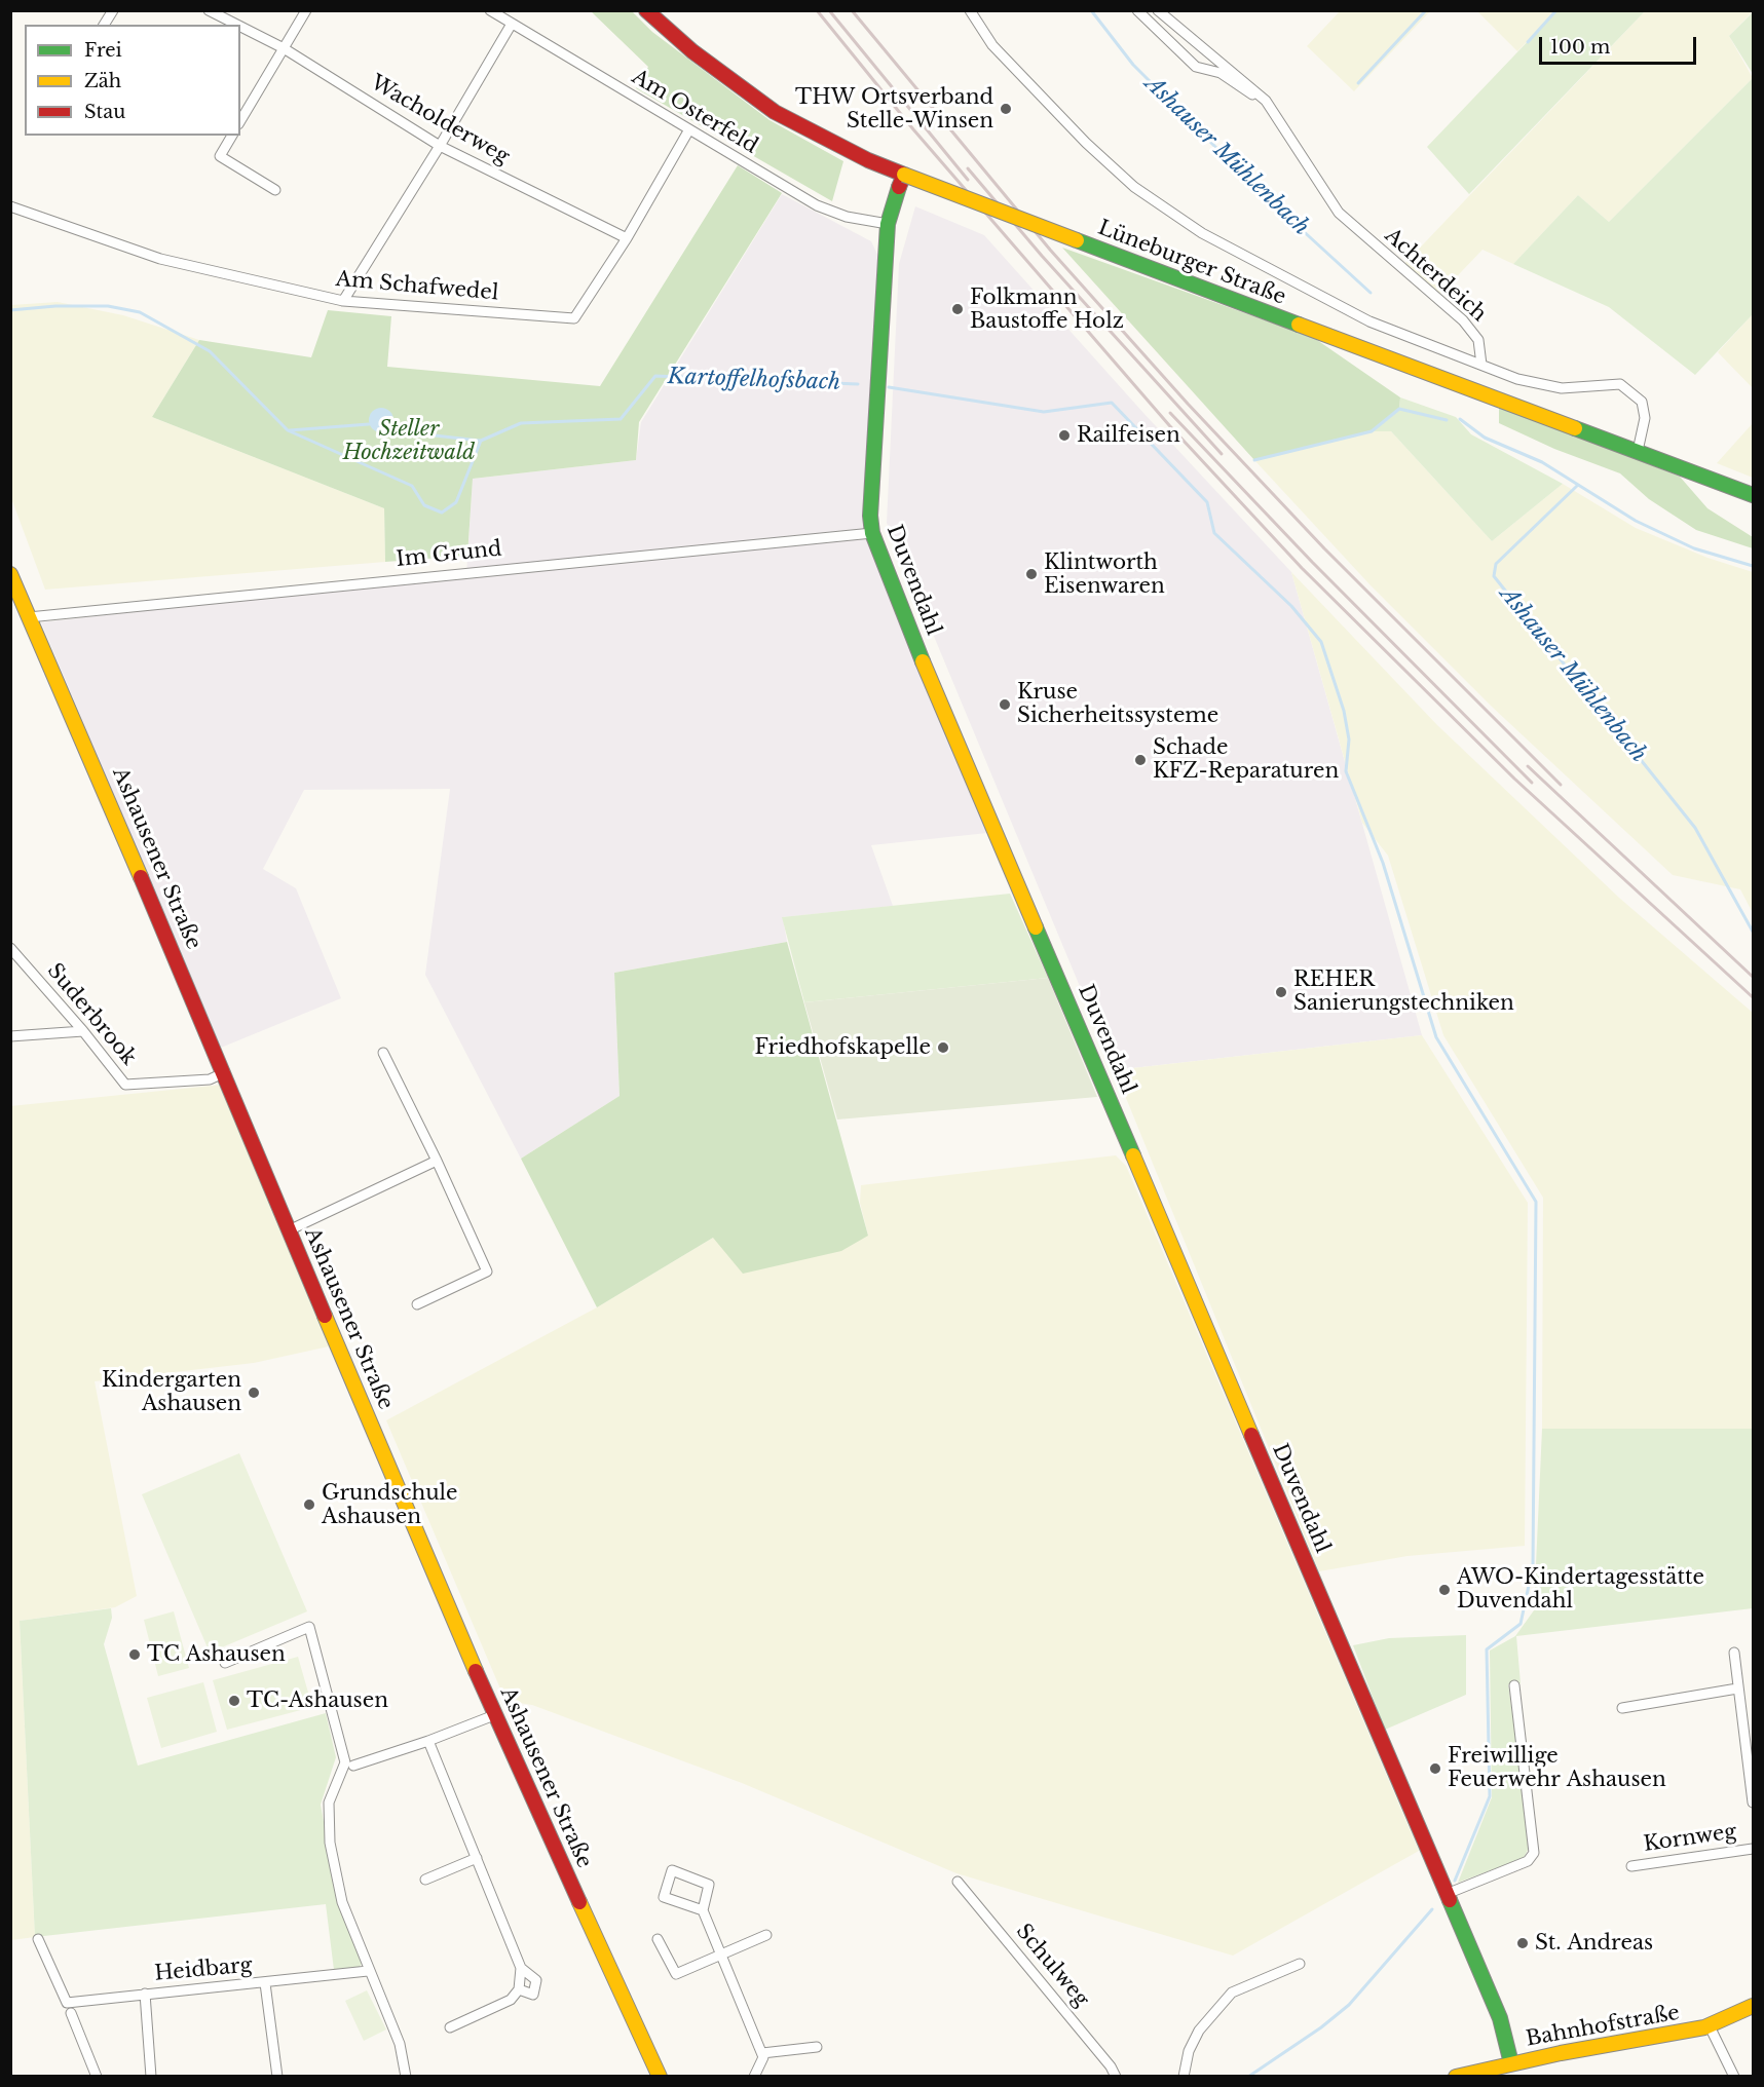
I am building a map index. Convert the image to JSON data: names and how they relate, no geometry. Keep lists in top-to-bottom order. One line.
{"streets":{"street":["Am Osterfeld","Wacholderweg","Lüneburger Straße","Achterdeich","Am Schafwedel","Im Grund","Duvendahl","Ashausener Straße","Suderbrook","Kornweg","Schulweg","Heidbarg","Bahnhofstraße"]},"crossings":[["Am Osterfeld","Am Schafwedel"],["Am Osterfeld","Duvendahl"],["Wacholderweg","Am Schafwedel"],["Lüneburger Straße","Duvendahl"],["Im Grund","Duvendahl"],["Im Grund","Ashausener Straße"],["Duvendahl","Bahnhofstraße"],["Ashausener Straße","Suderbrook"]],"water":["Ashauser Mühlenbach","Kartoffelhofsbach"],"parks":["Steller Hochzeitwald"],"places":["THW Ortsverband Stelle-Winsen","Folkmann Baustoffe Holz","Railfeisen","Klintworth Eisenwaren","Kruse Sicherheitssysteme","Schade KFZ-Reparaturen","REHER Sanierungstechniken","Friedhofskapelle","Kindergarten Ashausen","Grundschule Ashausen","AWO-Kindertagesstätte Duvendahl","TC Ashausen","TC-Ashausen","Freiwillige Feuerwehr Ashausen","St. Andreas"],"legend":["Frei","Zäh","Stau"],"scale_bar":"100 m"}
